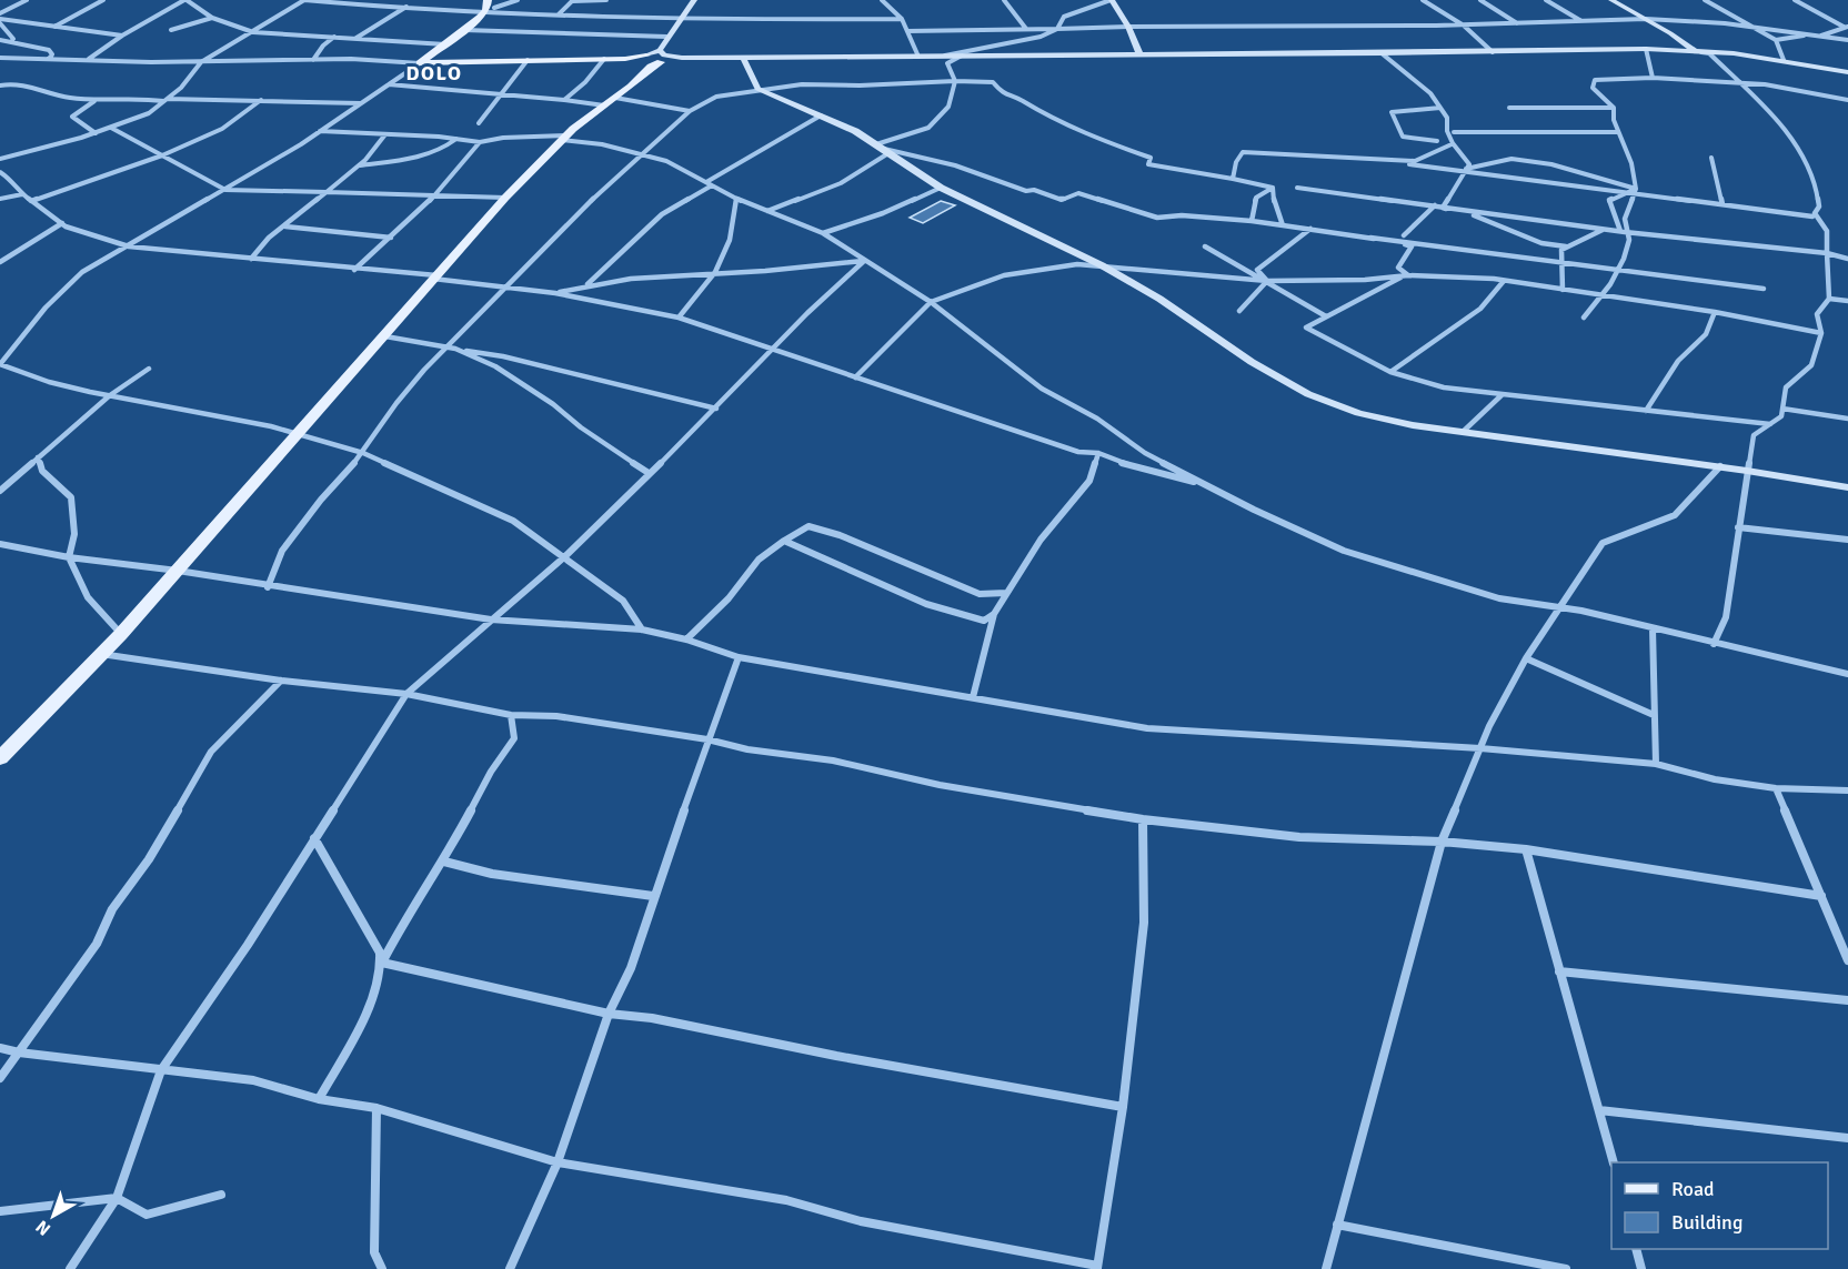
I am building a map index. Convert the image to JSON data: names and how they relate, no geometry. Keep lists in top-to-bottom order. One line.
{"districts":["DOLO"],"legend":["Road","Building"],"north":"bottom left"}
